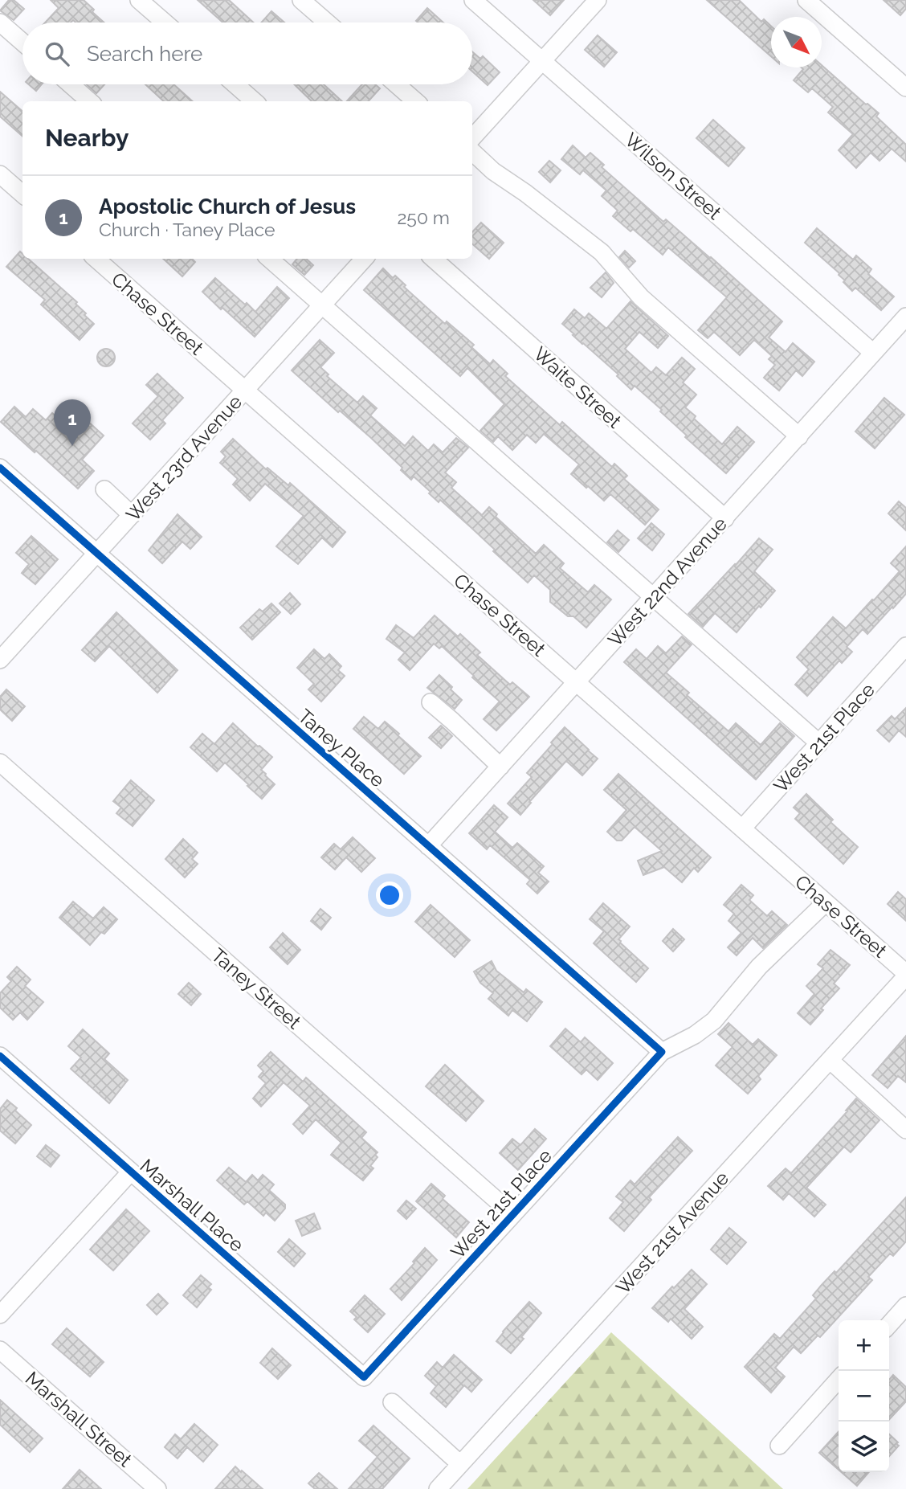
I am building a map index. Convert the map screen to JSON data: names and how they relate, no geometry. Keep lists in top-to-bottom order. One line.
{"streets":{"street":["Wilson Street","Chase Street","Waite Street","West 23rd Avenue","West 22nd Avenue","West 21st Place","Taney Place","Taney Street","Marshall Place","West 21st Avenue","Marshall Street"]},"crossings":[["Wilson Street","West 22nd Avenue"],["Chase Street","West 23rd Avenue"],["Chase Street","West 22nd Avenue"],["Chase Street","West 21st Place"],["Chase Street","West 21st Avenue"],["Waite Street","West 22nd Avenue"],["West 23rd Avenue","Taney Place"],["West 22nd Avenue","Taney Place"],["West 21st Place","Taney Place"],["West 21st Place","Taney Street"],["West 21st Place","Marshall Place"]],"north":"bottom right","page":{"search":"Search here","heading":"Nearby","list":[{"mark":"1","name":"Apostolic Church of Jesus","note":"Church · Taney Place","value":"250 m"}],"pins":"1","map_buttons":["+","−"]}}
